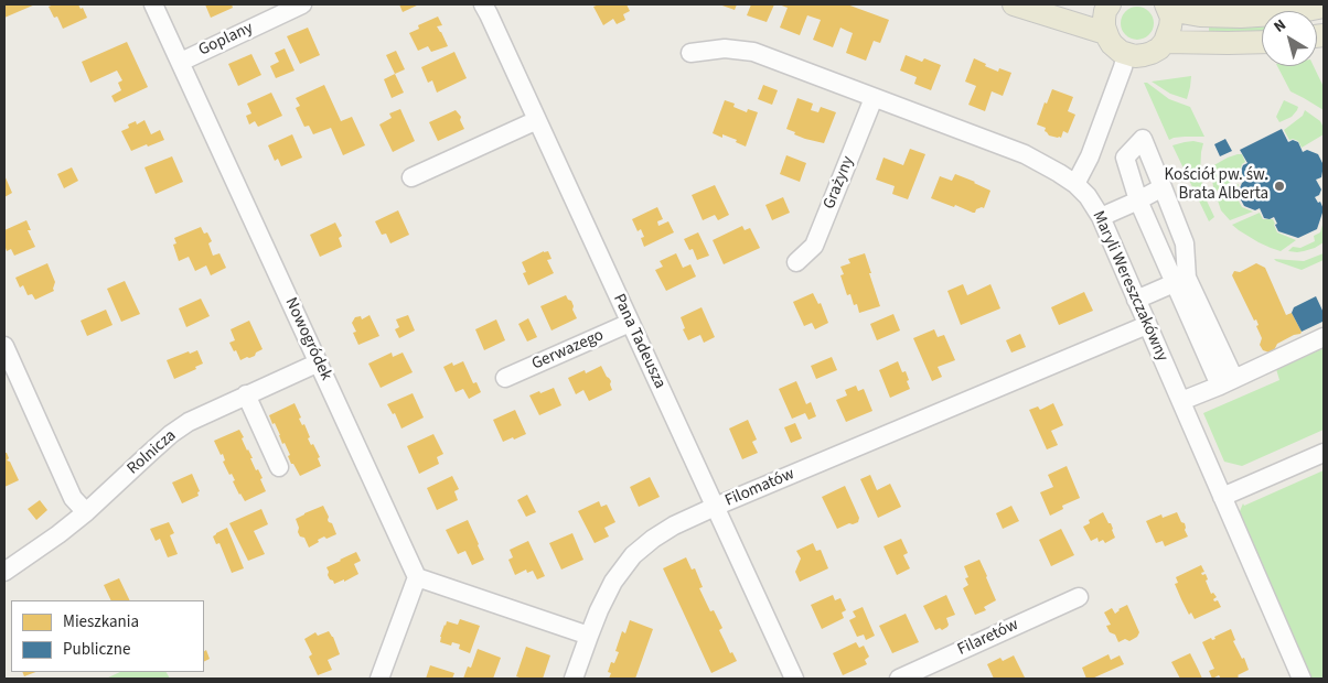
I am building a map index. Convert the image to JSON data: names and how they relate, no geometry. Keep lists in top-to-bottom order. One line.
{"streets":{"street":["Goplany","Grażyny","Maryli Wereszczakówny","Nowogródek","Pana Tadeusza","Gerwazego","Rolnicza","Filomatów","Filaretów"]},"crossings":[["Goplany","Nowogródek"],["Grażyny","Maryli Wereszczakówny"],["Maryli Wereszczakówny","Filomatów"],["Nowogródek","Rolnicza"],["Pana Tadeusza","Gerwazego"],["Pana Tadeusza","Filomatów"]],"places":["Kościół pw. św. Brata Alberta"],"legend":["Mieszkania","Publiczne"],"north":"top left"}
